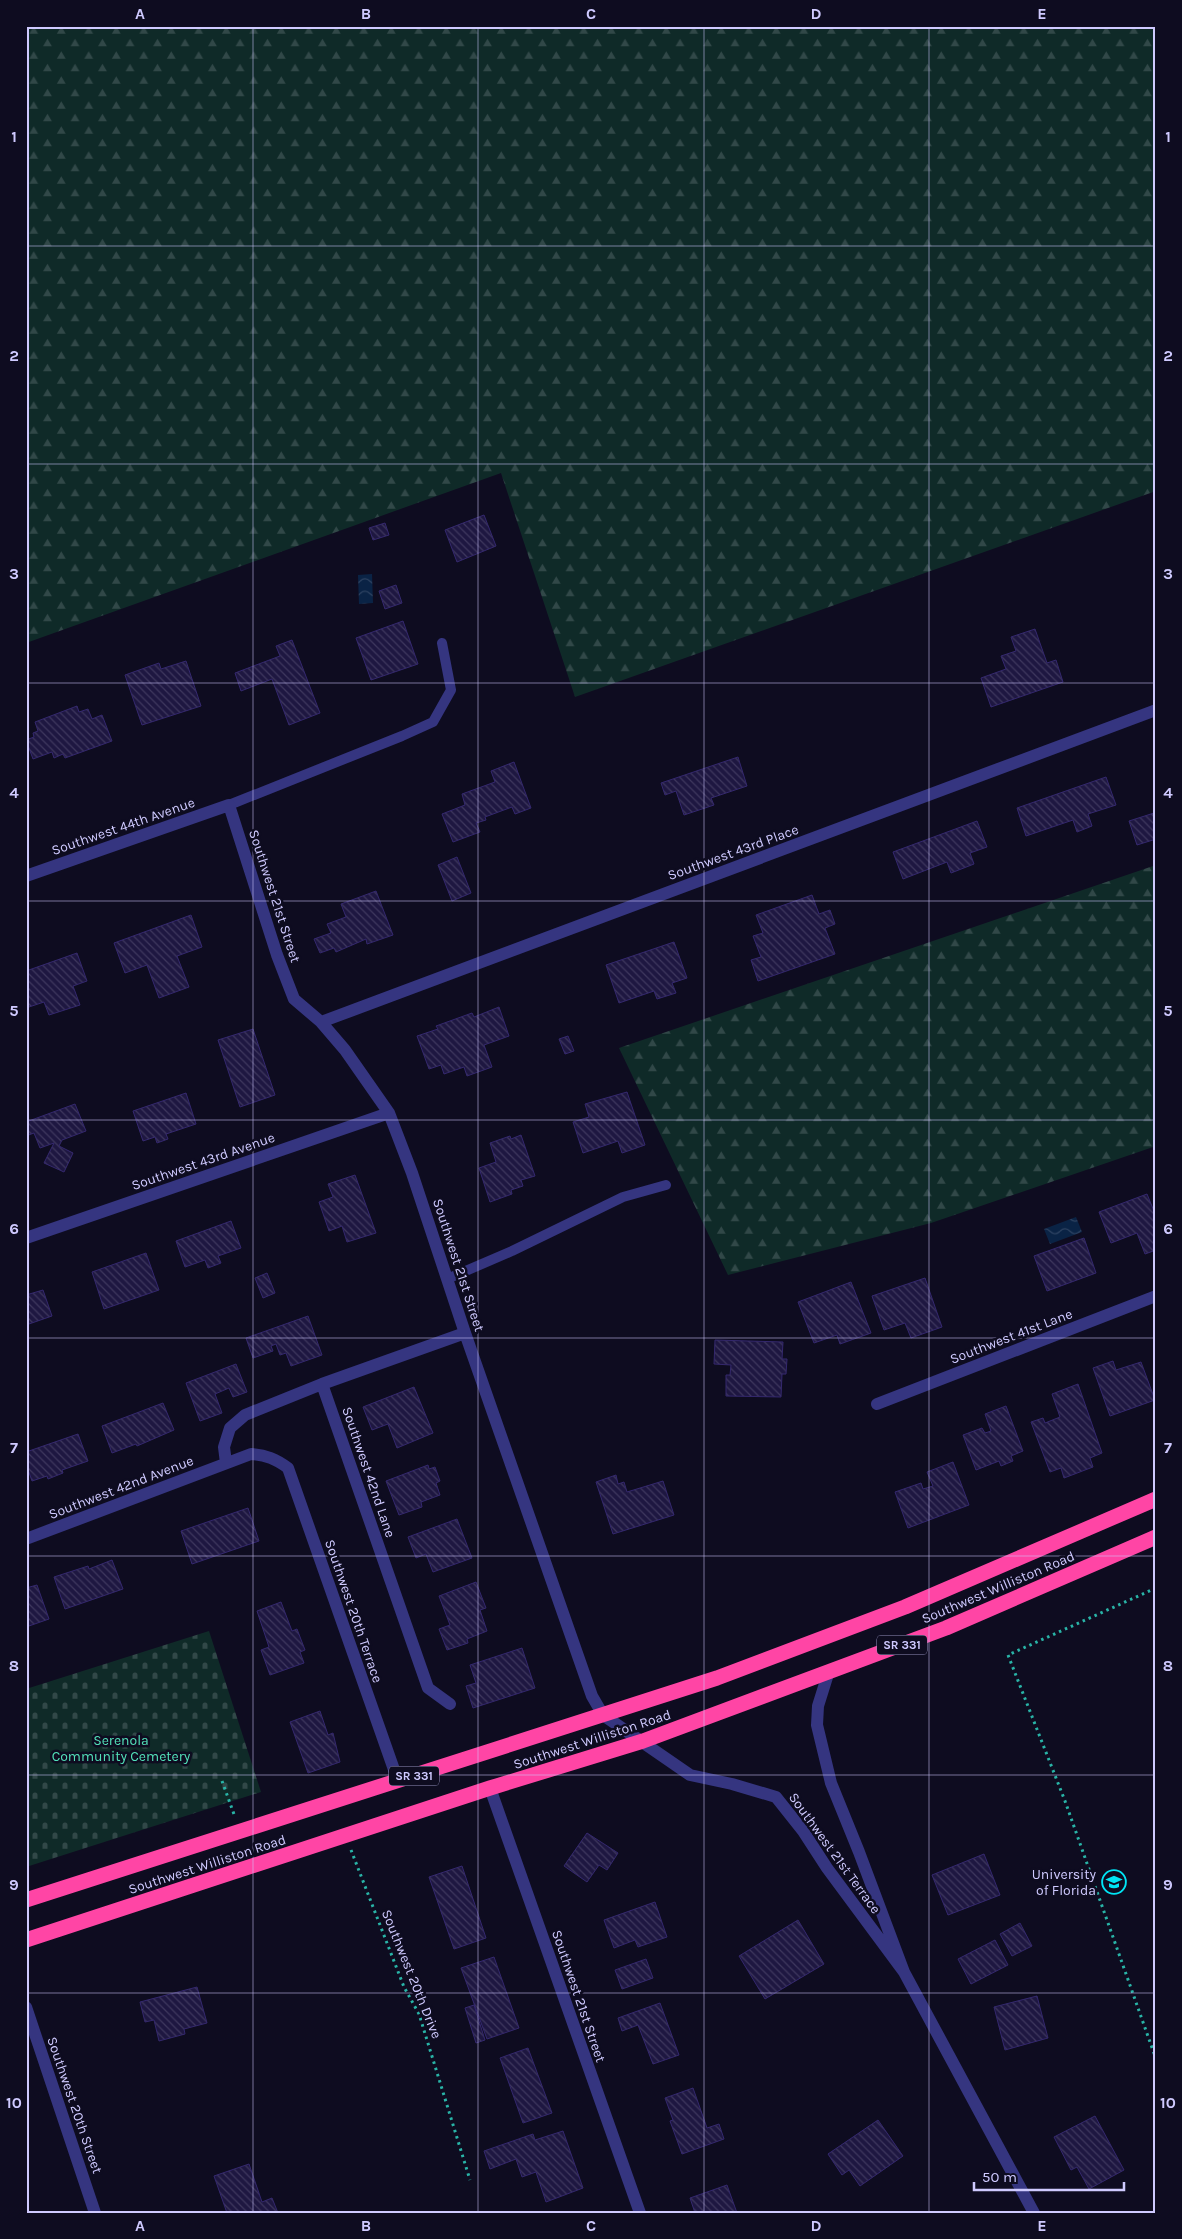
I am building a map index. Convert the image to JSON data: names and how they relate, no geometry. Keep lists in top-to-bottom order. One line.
{"streets":{"highway":["Southwest Williston Road","SR 331"],"street":["Southwest 44th Avenue","Southwest 43rd Place","Southwest 21st Street","Southwest 43rd Avenue","Southwest 41st Lane","Southwest 42nd Lane","Southwest 42nd Avenue","Southwest 20th Terrace","Southwest 21st Terrace","Southwest 20th Street"],"path":["Southwest 20th Drive"]},"crossings":[["Southwest 44th Avenue","Southwest 21st Street"],["Southwest 43rd Place","Southwest 21st Street"],["Southwest 21st Street","Southwest 43rd Avenue"],["Southwest 21st Street","Southwest Williston Road"],["Southwest 42nd Avenue","Southwest 20th Terrace"],["Southwest Williston Road","Southwest 20th Terrace"],["Southwest Williston Road","Southwest 21st Terrace"],["Southwest Williston Road","Southwest 20th Drive"]],"parks":["Serenola Community Cemetery"],"places":{"school or university":["University of Florida"]},"scale_bar":"50 m","grid":{"columns":["A","B","C","D","E"],"rows":["1","2","3","4","5","6","7","8","9","10"]}}
